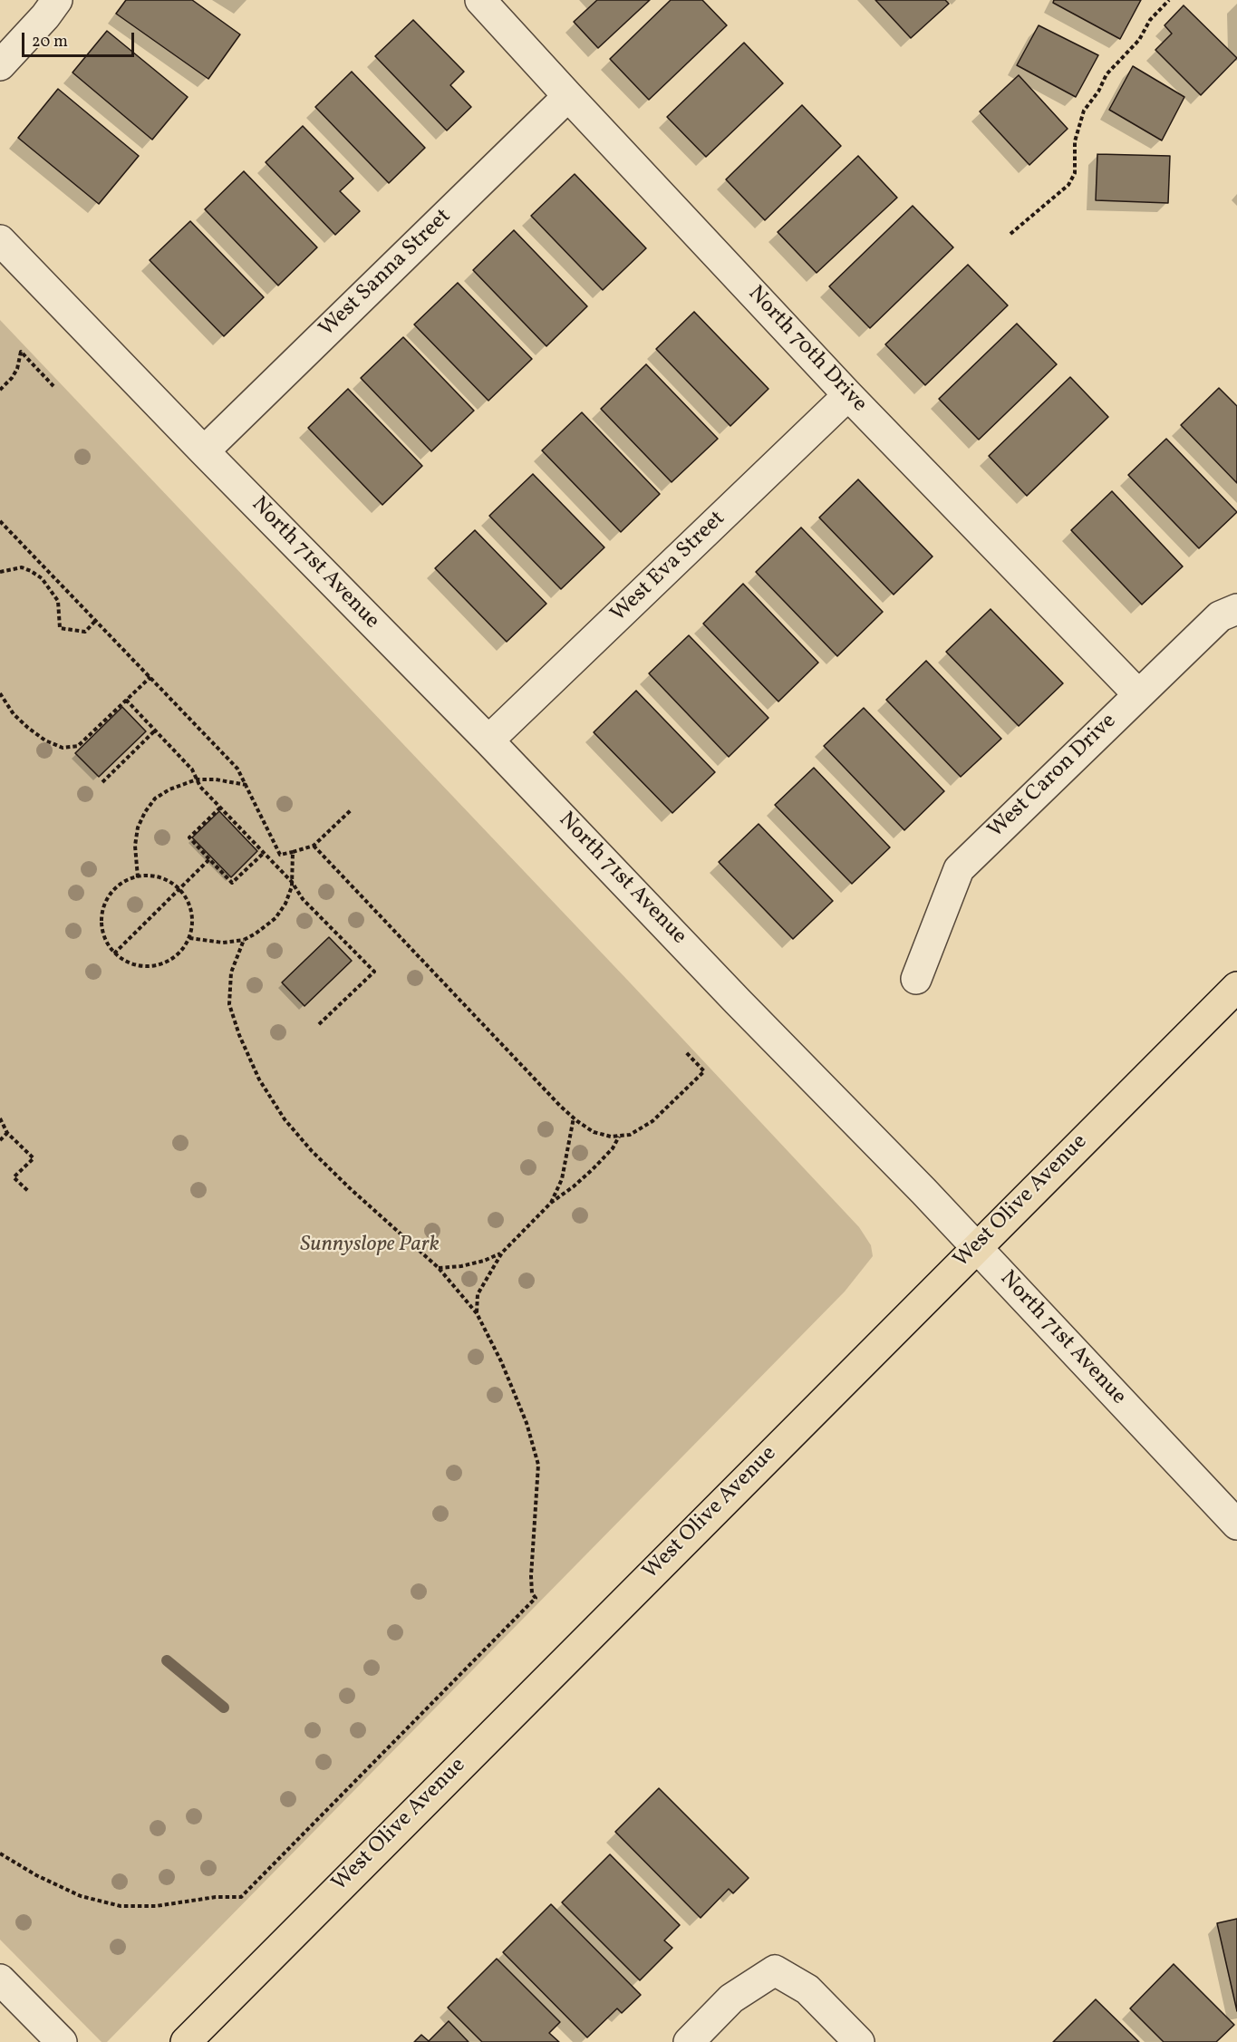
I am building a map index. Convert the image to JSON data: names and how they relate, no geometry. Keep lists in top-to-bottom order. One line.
{"streets":{"main road":["West Olive Avenue"],"street":["West Sanna Street","North 70th Drive","North 71st Avenue","West Eva Street","West Caron Drive"]},"crossings":[["West Sanna Street","North 70th Drive"],["West Sanna Street","North 71st Avenue"],["North 70th Drive","West Eva Street"],["North 70th Drive","West Caron Drive"],["North 71st Avenue","West Eva Street"],["North 71st Avenue","West Olive Avenue"]],"parks":["Sunnyslope Park"],"scale_bar":"20 m"}
